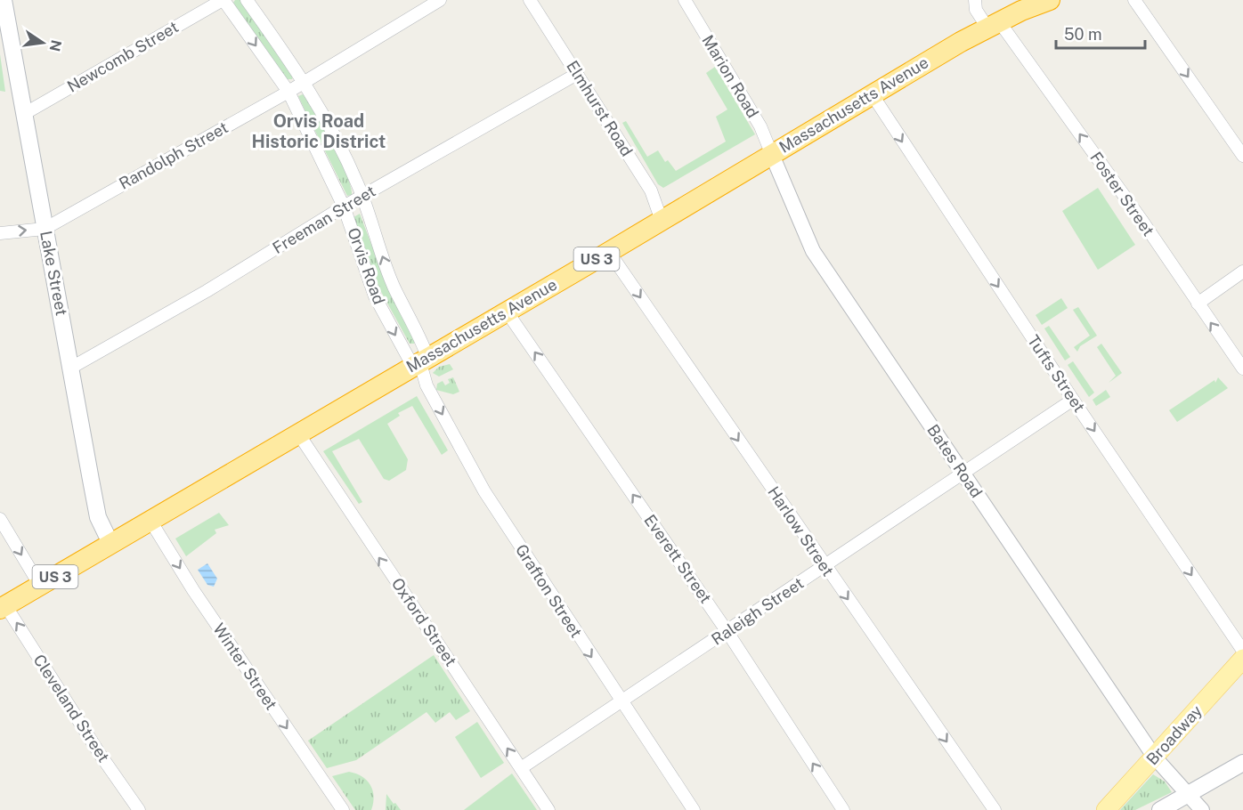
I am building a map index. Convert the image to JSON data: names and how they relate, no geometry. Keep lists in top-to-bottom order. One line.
{"streets":{"highway":["Massachusetts Avenue","US 3"],"main road":["Lake Street","Broadway"],"street":["Newcomb Street","Marion Road","Elmhurst Road","Randolph Street","Foster Street","Freeman Street","Orvis Road","Tufts Street","Bates Road","Harlow Street","Everett Street","Grafton Street","Raleigh Street","Oxford Street","Winter Street","Cleveland Street"]},"crossings":[["Newcomb Street","Orvis Road"],["Newcomb Street","Lake Street"],["Marion Road","Massachusetts Avenue"],["Marion Road","Bates Road"],["Massachusetts Avenue","Elmhurst Road"],["Massachusetts Avenue","Foster Street"],["Massachusetts Avenue","Orvis Road"],["Massachusetts Avenue","Lake Street"],["Massachusetts Avenue","Tufts Street"],["Massachusetts Avenue","Bates Road"],["Massachusetts Avenue","Harlow Street"],["Massachusetts Avenue","Everett Street"],["Massachusetts Avenue","Grafton Street"],["Massachusetts Avenue","Oxford Street"],["Massachusetts Avenue","Winter Street"],["Massachusetts Avenue","Cleveland Street"],["Elmhurst Road","Freeman Street"],["Randolph Street","Orvis Road"],["Randolph Street","Lake Street"],["Freeman Street","Orvis Road"],["Freeman Street","Lake Street"],["Orvis Road","Grafton Street"],["Tufts Street","Raleigh Street"],["Bates Road","Raleigh Street"],["Bates Road","Broadway"],["Harlow Street","Raleigh Street"],["Everett Street","Raleigh Street"],["Grafton Street","Raleigh Street"],["Raleigh Street","Oxford Street"]],"one_way":["Foster Street","Tufts Street","Harlow Street","Everett Street","Grafton Street","Oxford Street","Winter Street","Cleveland Street"],"districts":["Orvis Road Historic District"],"scale_bar":"50 m","north":"right"}
